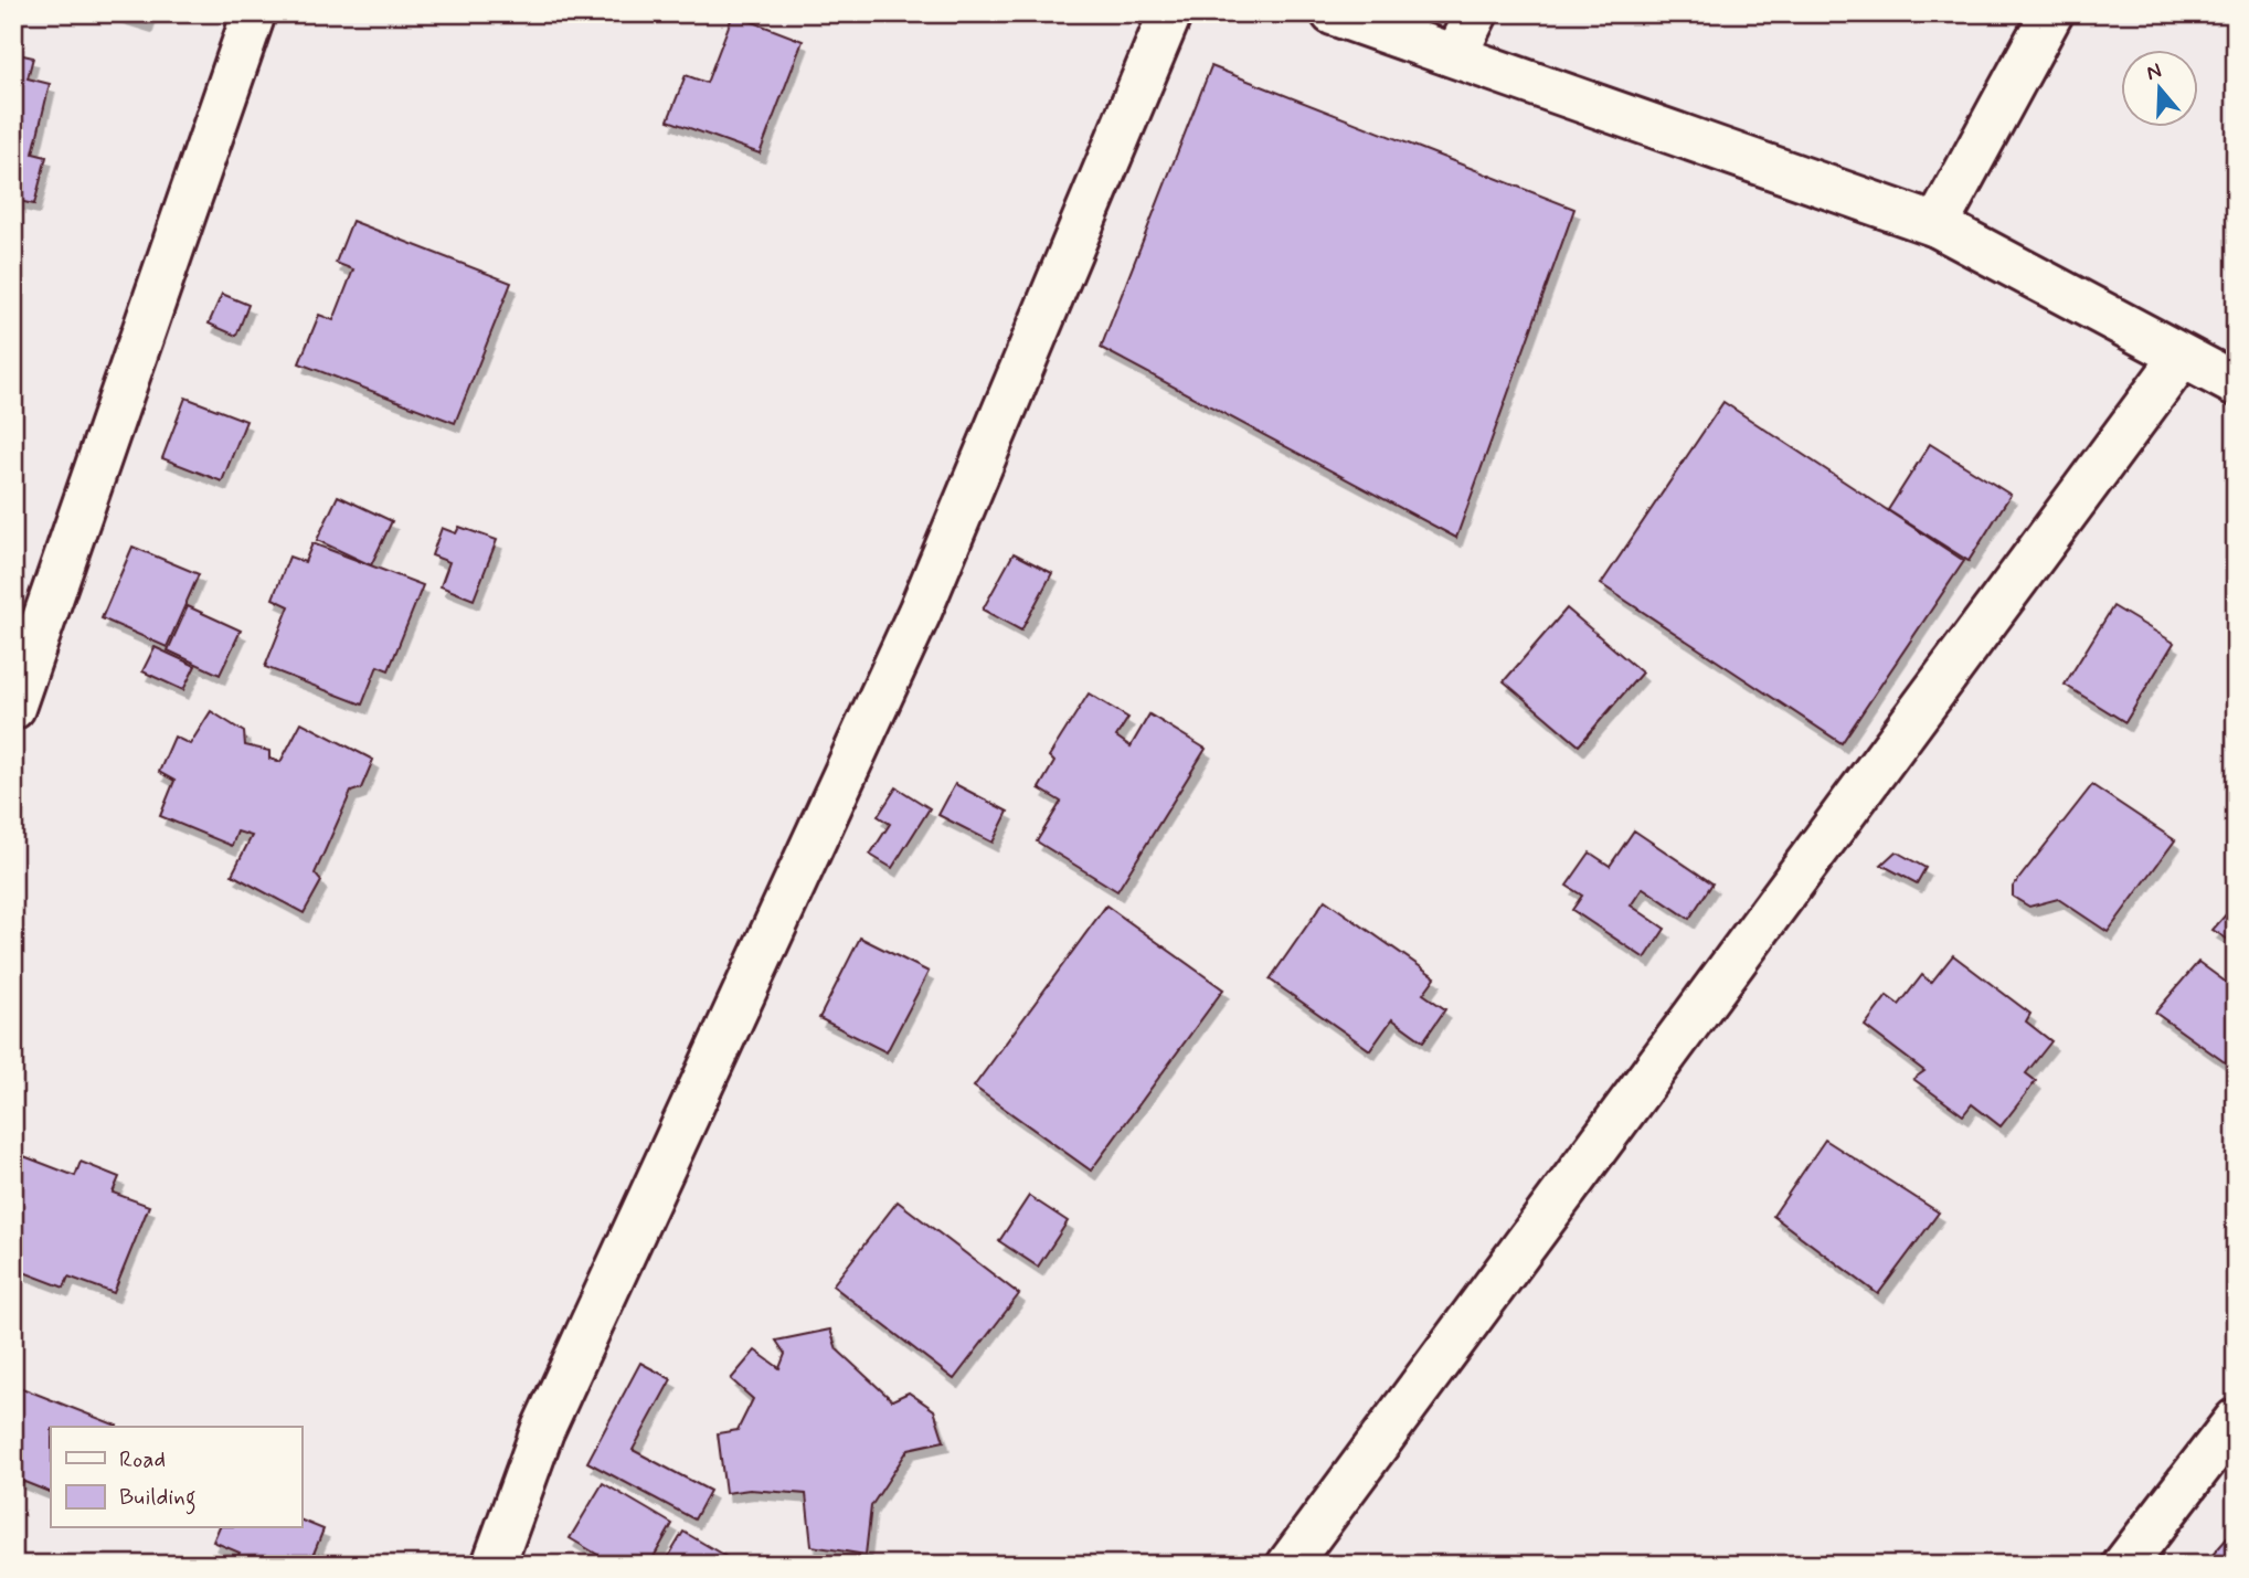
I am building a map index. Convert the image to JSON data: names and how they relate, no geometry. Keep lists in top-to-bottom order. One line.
{"legend":["Road","Building"],"north":"top"}
